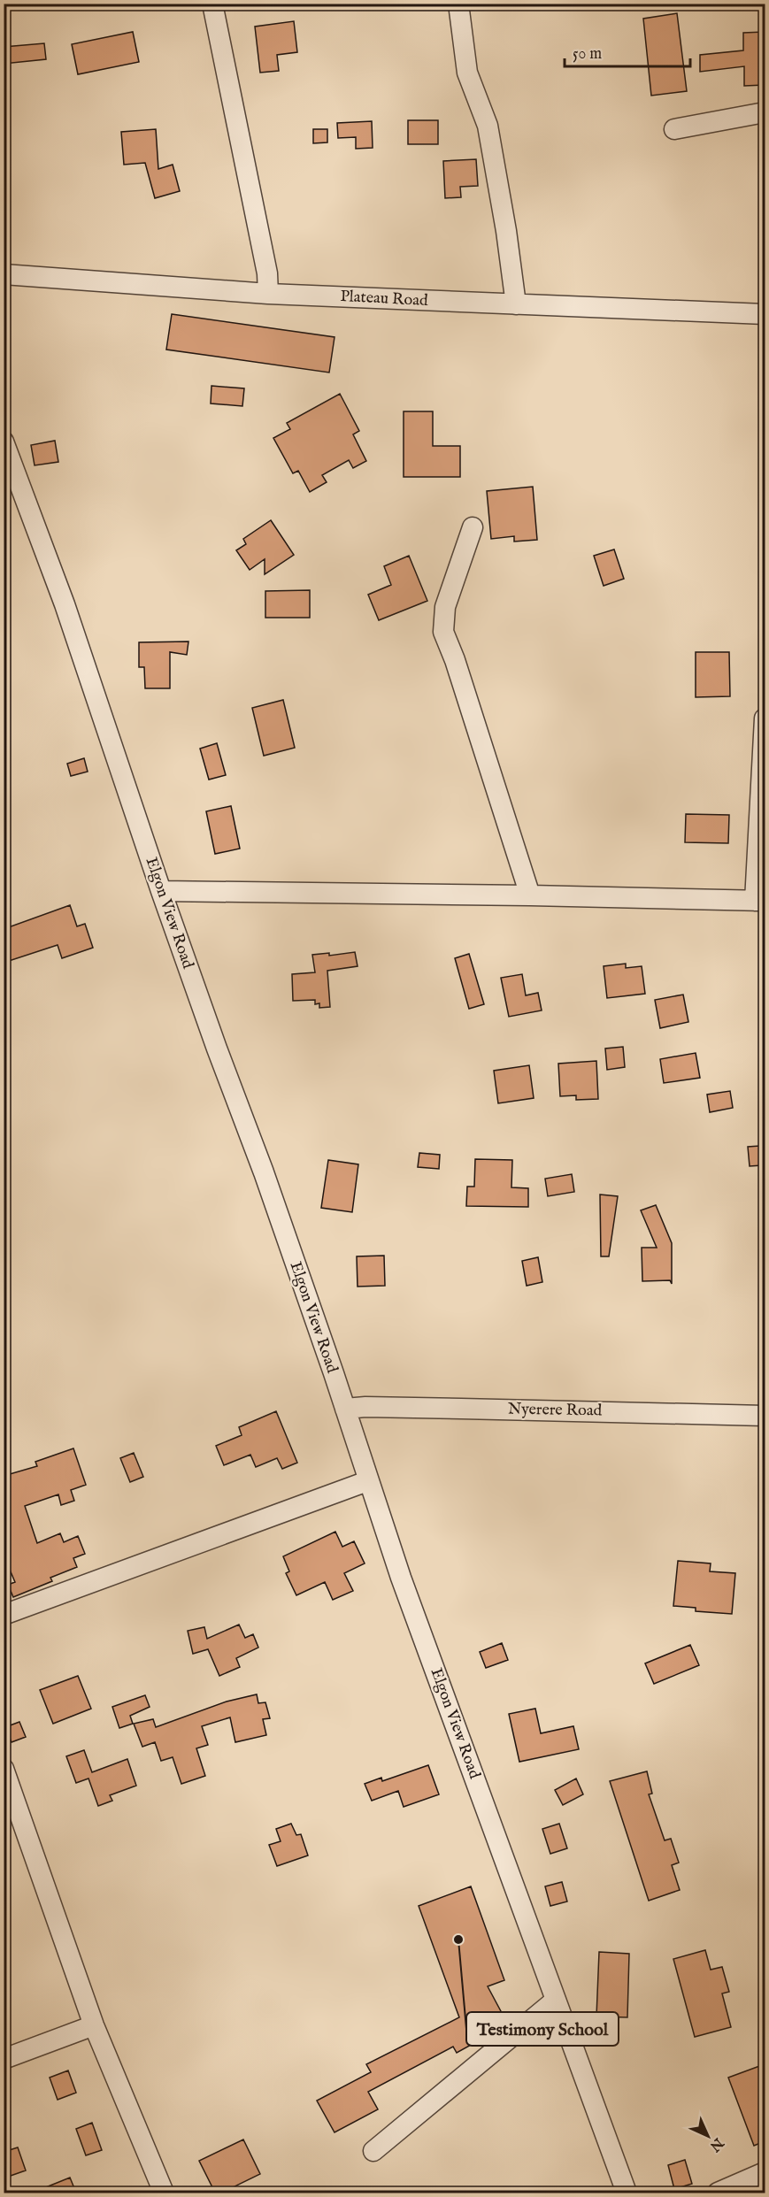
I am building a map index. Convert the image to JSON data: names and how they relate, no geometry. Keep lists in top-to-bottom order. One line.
{"streets":{"street":["Plateau Road","Elgon View Road","Nyerere Road"]},"crossings":[["Elgon View Road","Nyerere Road"]],"places":["Testimony School"],"scale_bar":"50 m","north":"bottom right"}
